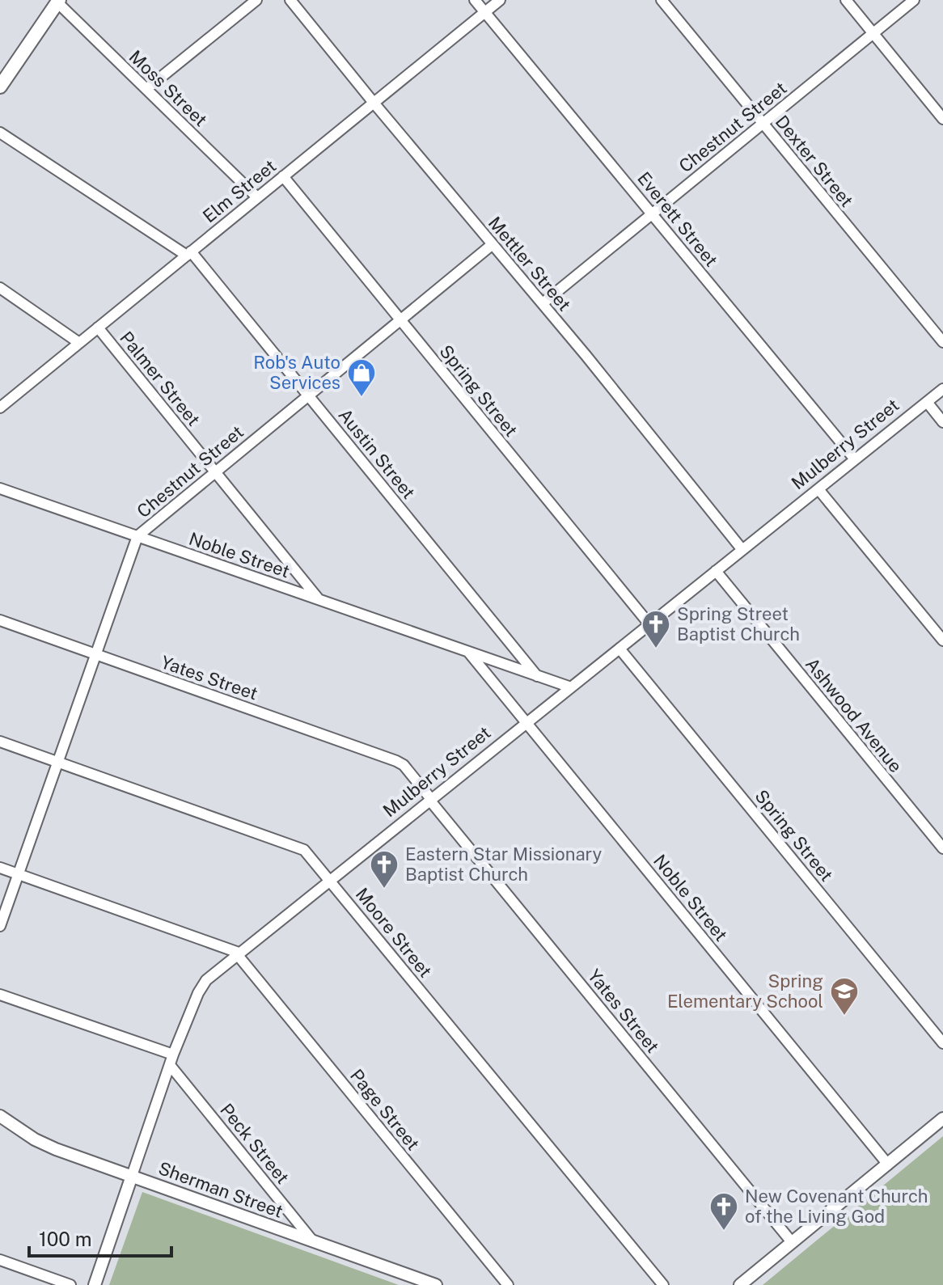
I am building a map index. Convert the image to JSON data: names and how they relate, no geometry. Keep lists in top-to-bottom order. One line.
{"streets":{"street":["Moss Street","Chestnut Street","Dexter Street","Elm Street","Everett Street","Mettler Street","Palmer Street","Spring Street","Mulberry Street","Austin Street","Noble Street","Yates Street","Ashwood Avenue","Moore Street","Page Street","Peck Street","Sherman Street"]},"crossings":[["Moss Street","Elm Street"],["Chestnut Street","Dexter Street"],["Chestnut Street","Everett Street"],["Chestnut Street","Mettler Street"],["Chestnut Street","Palmer Street"],["Chestnut Street","Spring Street"],["Chestnut Street","Austin Street"],["Chestnut Street","Noble Street"],["Chestnut Street","Yates Street"],["Chestnut Street","Moore Street"],["Elm Street","Everett Street"],["Elm Street","Mettler Street"],["Elm Street","Palmer Street"],["Elm Street","Spring Street"],["Elm Street","Austin Street"],["Everett Street","Mulberry Street"],["Mettler Street","Mulberry Street"],["Palmer Street","Noble Street"],["Spring Street","Mulberry Street"],["Mulberry Street","Noble Street"],["Mulberry Street","Yates Street"],["Mulberry Street","Ashwood Avenue"],["Mulberry Street","Moore Street"],["Mulberry Street","Page Street"],["Mulberry Street","Peck Street"],["Mulberry Street","Sherman Street"],["Austin Street","Noble Street"],["Peck Street","Sherman Street"]],"places":{"shop":["Rob's Auto Services"],"church":["Spring Street Baptist Church","Eastern Star Missionary Baptist Church","New Covenant Church of the Living God"],"school or university":["Spring Elementary School"]},"scale_bar":"100 m"}
